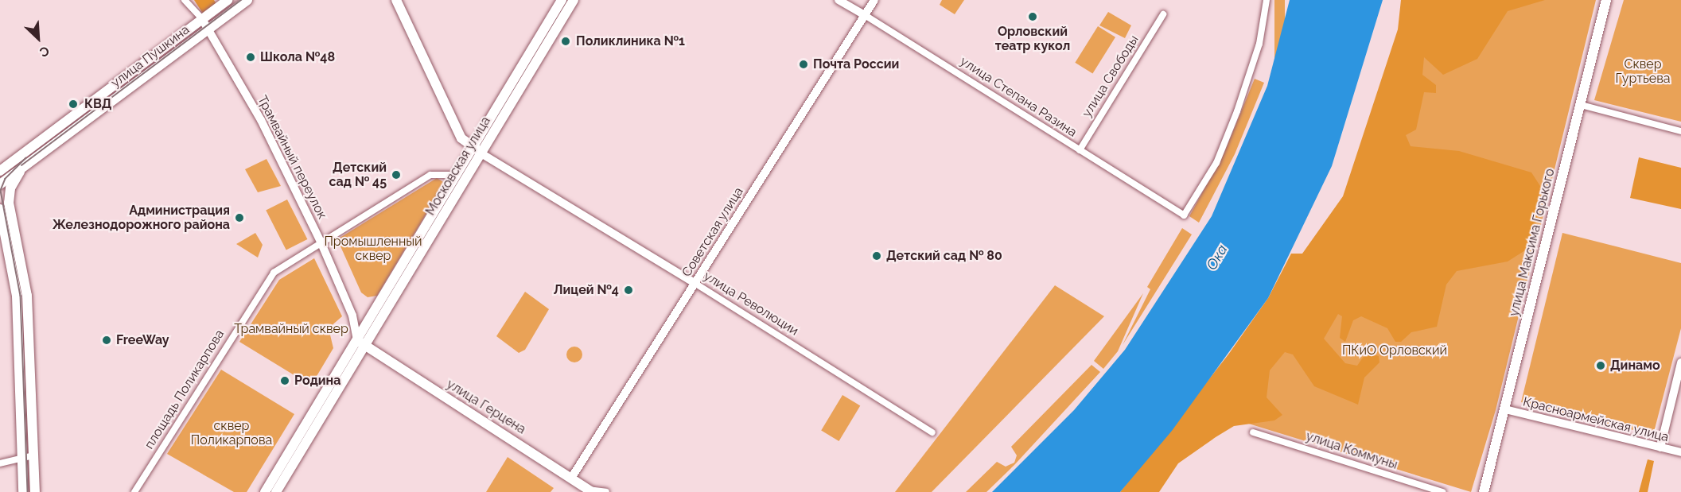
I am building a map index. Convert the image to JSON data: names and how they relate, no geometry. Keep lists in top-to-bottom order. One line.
{"streets":{"main road":["улица Пушкина","Московская улица","улица Максима Горького","улица Герцена"],"street":["улица Свободы","улица Степана Разина","Трамвайный переулок","Советская улица","улица Революции","площадь Поликарпова","Красноармейская улица","улица Коммуны"]},"crossings":[["улица Пушкина","Трамвайный переулок"],["улица Свободы","улица Степана Разина"],["улица Степана Разина","Советская улица"],["Трамвайный переулок","Московская улица"],["Трамвайный переулок","площадь Поликарпова"],["Трамвайный переулок","улица Герцена"],["Московская улица","улица Революции"],["Московская улица","площадь Поликарпова"],["Московская улица","улица Герцена"],["Советская улица","улица Революции"],["Советская улица","улица Герцена"],["улица Максима Горького","Красноармейская улица"]],"water":["Ока"],"parks":["Сквер Гуртьева","Промышленный сквер","Трамвайный сквер","ПКиО Орловский","сквер Поликарпова"],"places":["Орловский театр кукол","Поликлиника №1","Школа №48","Почта России","КВД","Детский сад № 45","Администрация Железнодорожного района","Детский сад № 80","Лицей №4","FreeWay","Динамо","Родина"],"north":"bottom right"}
